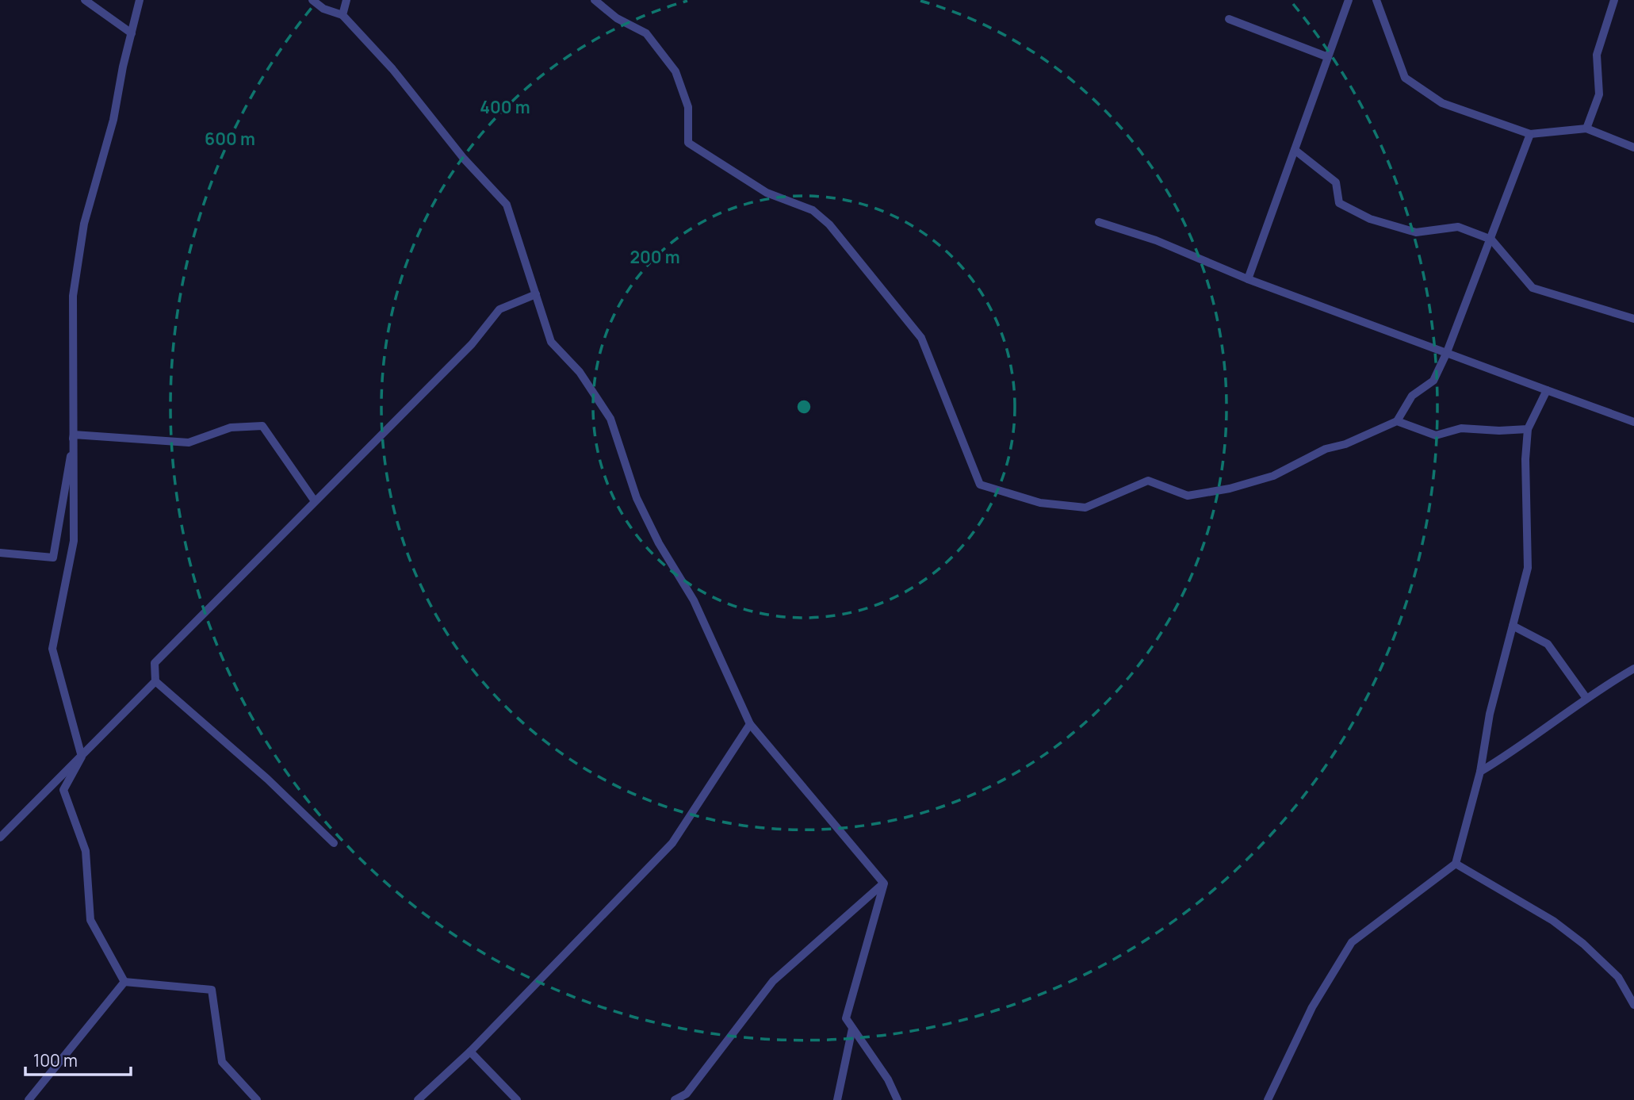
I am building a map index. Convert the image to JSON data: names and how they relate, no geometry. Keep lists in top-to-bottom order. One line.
{"scale_bar":"100 m","rings":["400 m","600 m","200 m"]}
